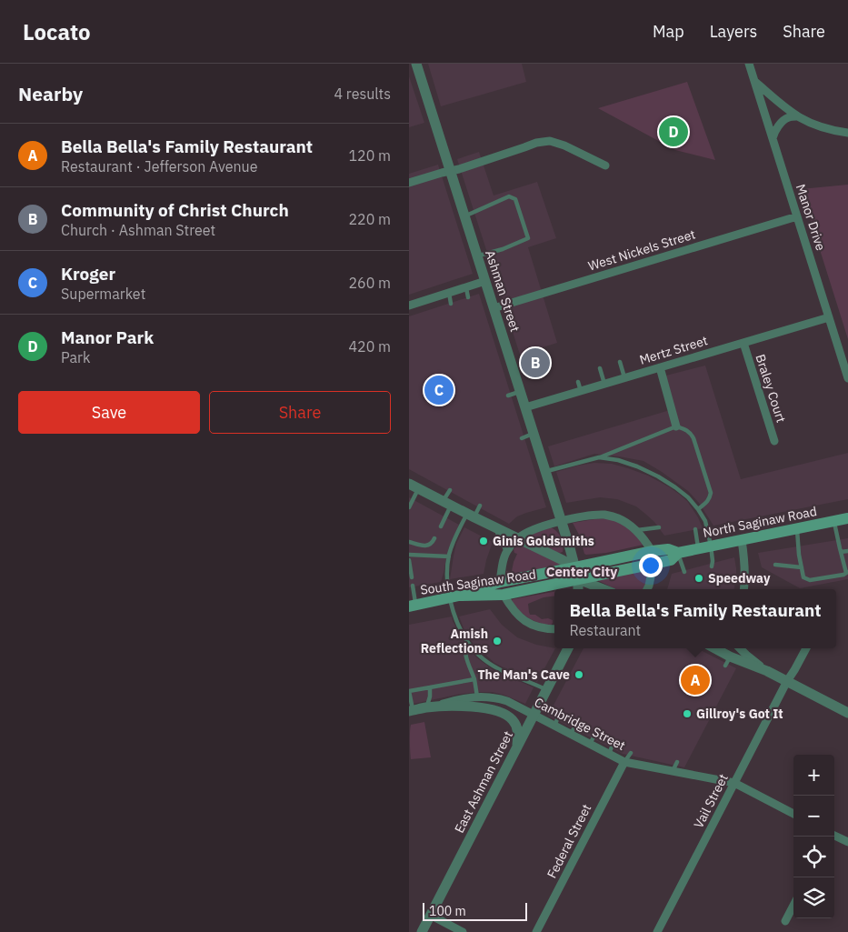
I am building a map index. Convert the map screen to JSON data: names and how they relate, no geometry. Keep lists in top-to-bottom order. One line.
{"streets":{"main road":["North Saginaw Road","South Saginaw Road"],"street":["Manor Drive","West Nickels Street","Ashman Street","Mertz Street","Braley Court","Cambridge Street","East Ashman Street","Vail Street","Federal Street"]},"crossings":[["Manor Drive","West Nickels Street"],["Manor Drive","Mertz Street"],["West Nickels Street","Ashman Street"],["Ashman Street","Mertz Street"],["Ashman Street","North Saginaw Road"],["Ashman Street","South Saginaw Road"],["Mertz Street","Braley Court"],["North Saginaw Road","South Saginaw Road"],["Cambridge Street","East Ashman Street"],["Cambridge Street","Vail Street"],["Cambridge Street","Federal Street"]],"districts":["Center City"],"places":["Ginis Goldsmiths","Speedway","Amish Reflections","The Man's Cave","Gillroy's Got It"],"scale_bar":"100 m","page":{"header":"Locato","nav":["Map","Layers","Share"],"heading":["Nearby","4 results"],"pins":["D","B","C","A"],"list":[{"mark":"A","name":"Bella Bella's Family Restaurant","note":"Restaurant · Jefferson Avenue","value":"120 m"},{"mark":"B","name":"Community of Christ Church","note":"Church · Ashman Street","value":"220 m"},{"mark":"C","name":"Kroger","note":"Supermarket","value":"260 m"},{"mark":"D","name":"Manor Park","note":"Park","value":"420 m"}],"buttons":["Save","Share"],"popup":["Bella Bella's Family Restaurant","Restaurant"],"map_buttons":["+","−"],"scale":"100 m"}}
